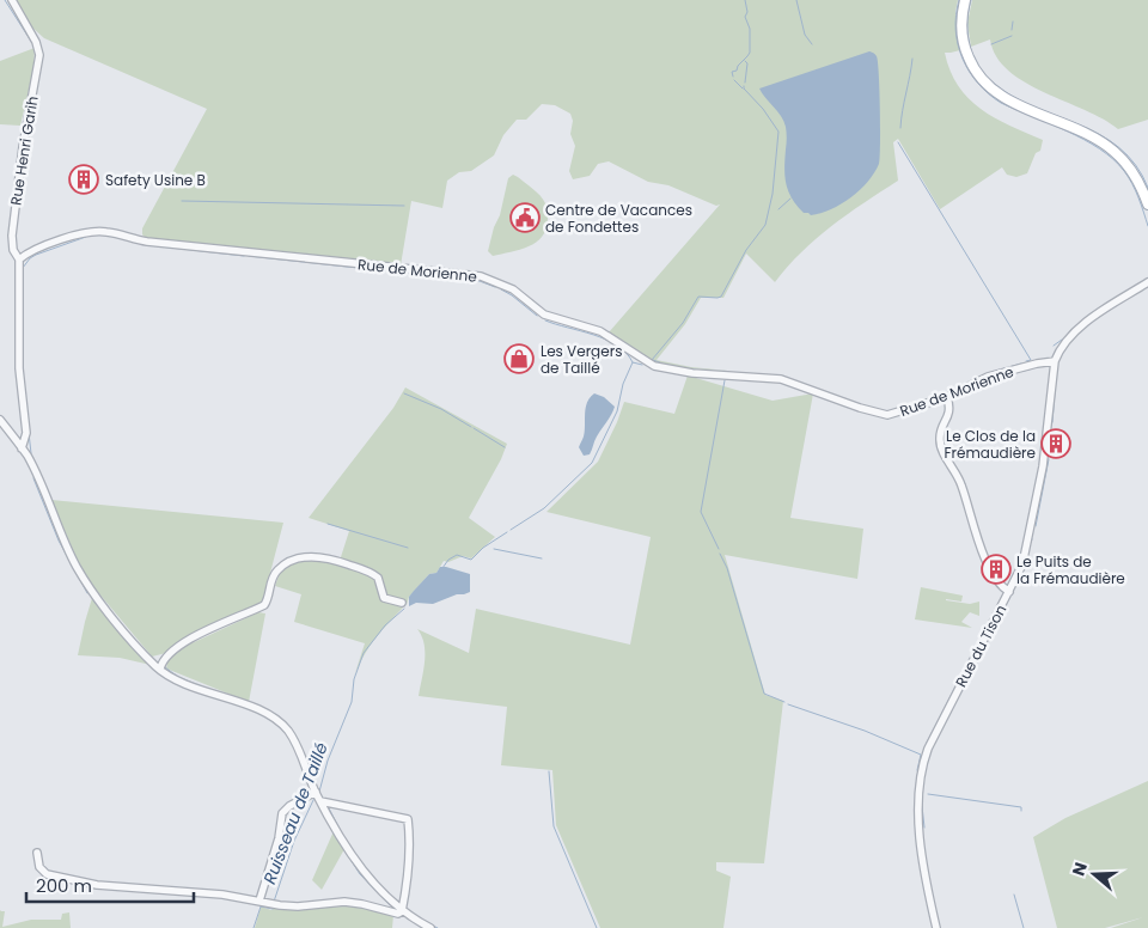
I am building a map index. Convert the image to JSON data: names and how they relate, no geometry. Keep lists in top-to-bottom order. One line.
{"streets":{"street":["Rue Henri Garih","Rue de Morienne","Rue du Tison"]},"crossings":[["Rue Henri Garih","Rue de Morienne"],["Rue de Morienne","Rue du Tison"]],"water":["Ruisseau de Taillé"],"places":{"building":["Safety Usine B","Le Clos de la Frémaudière","Le Puits de la Frémaudière"],"public building":["Centre de Vacances de Fondettes"],"shop":["Les Vergers de Taillé"]},"scale_bar":"200 m","north":"left"}
